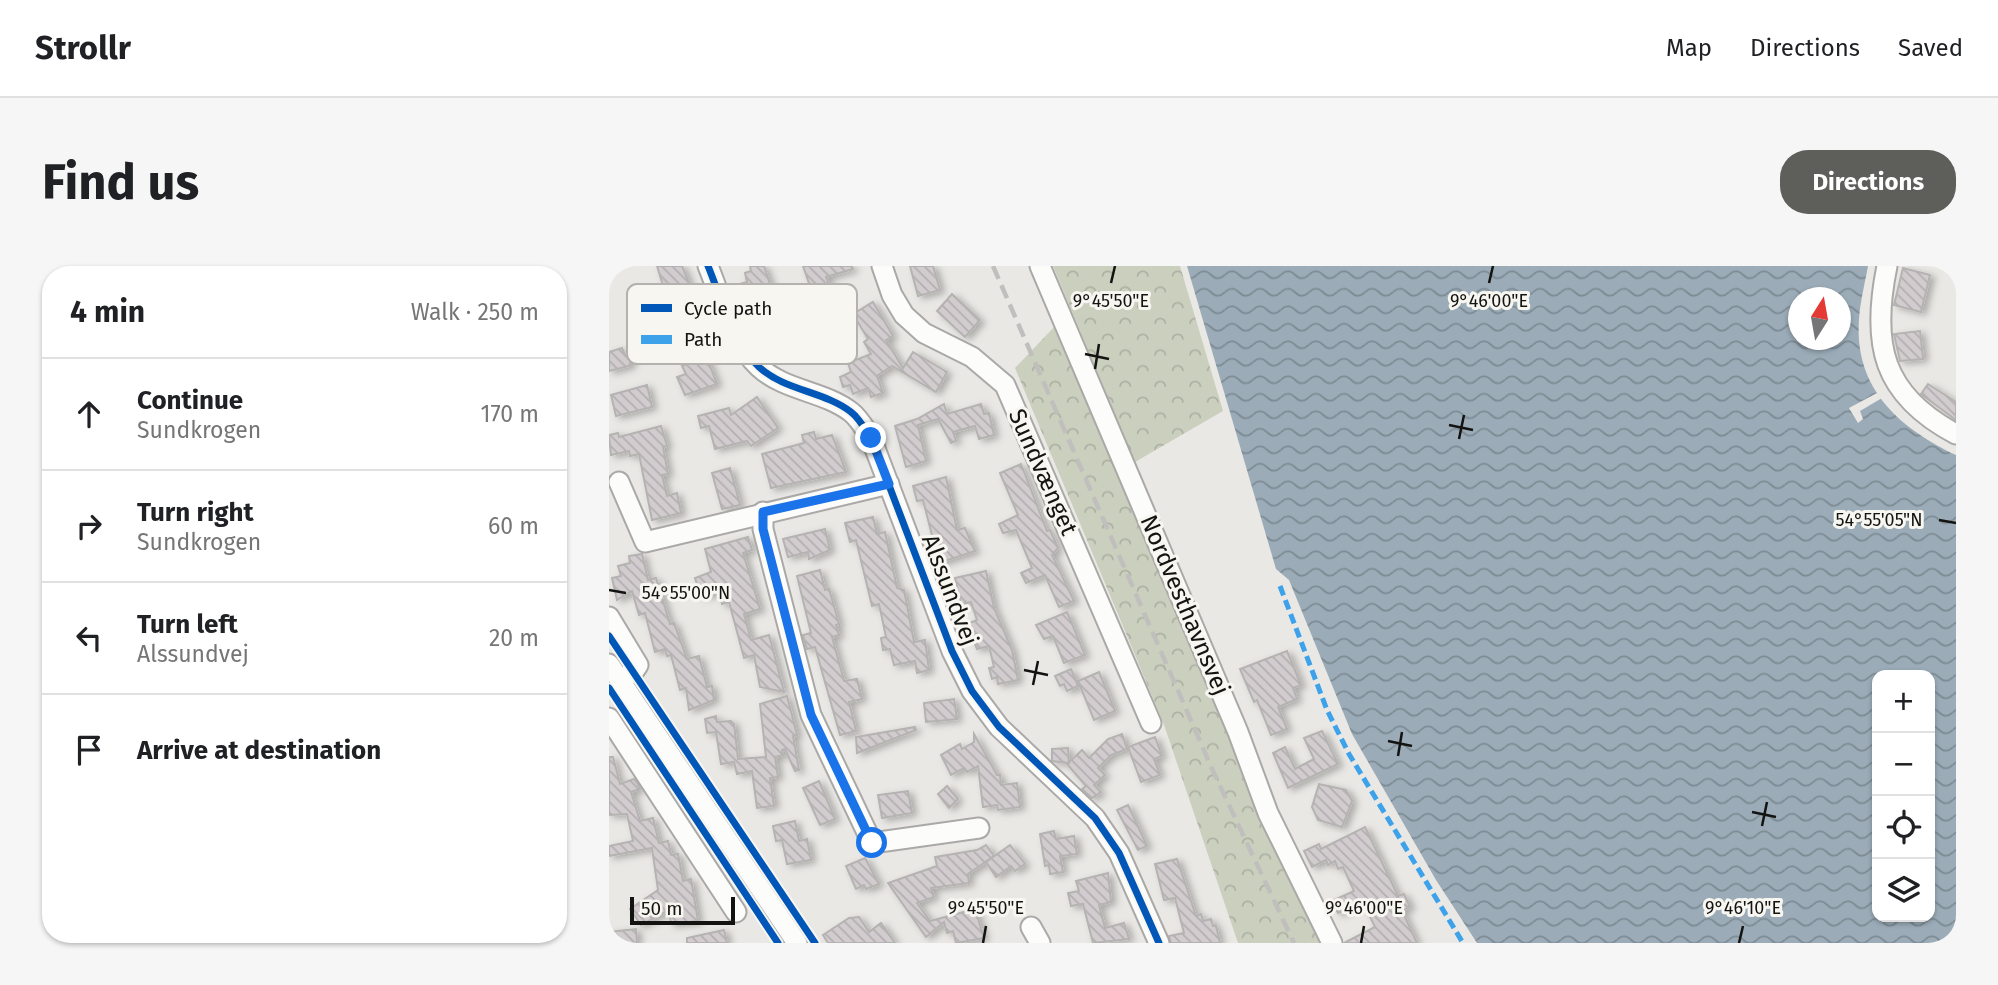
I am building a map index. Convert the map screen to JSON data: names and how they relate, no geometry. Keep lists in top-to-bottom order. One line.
{"streets":{"street":["Sundvænget","Alssundvej","Nordvesthavnsvej"]},"legend":["Cycle path","Path"],"scale_bar":"50 m","north":"top","page":{"header":"Strollr","nav":["Map","Directions","Saved"],"buttons":"Directions","title":"Find us","heading":["4 min","Walk · 250 m"],"list":[["Continue","Sundkrogen","170 m"],["Turn right","Sundkrogen","60 m"],["Turn left","Alssundvej","20 m"],"Arrive at destination"],"map_buttons":["+","−"],"scale":"50 m"},"coordinates":["9°45'50\"E","9°46'00\"E","54°55'05\"N","54°55'00\"N","9°46'10\"E"]}
